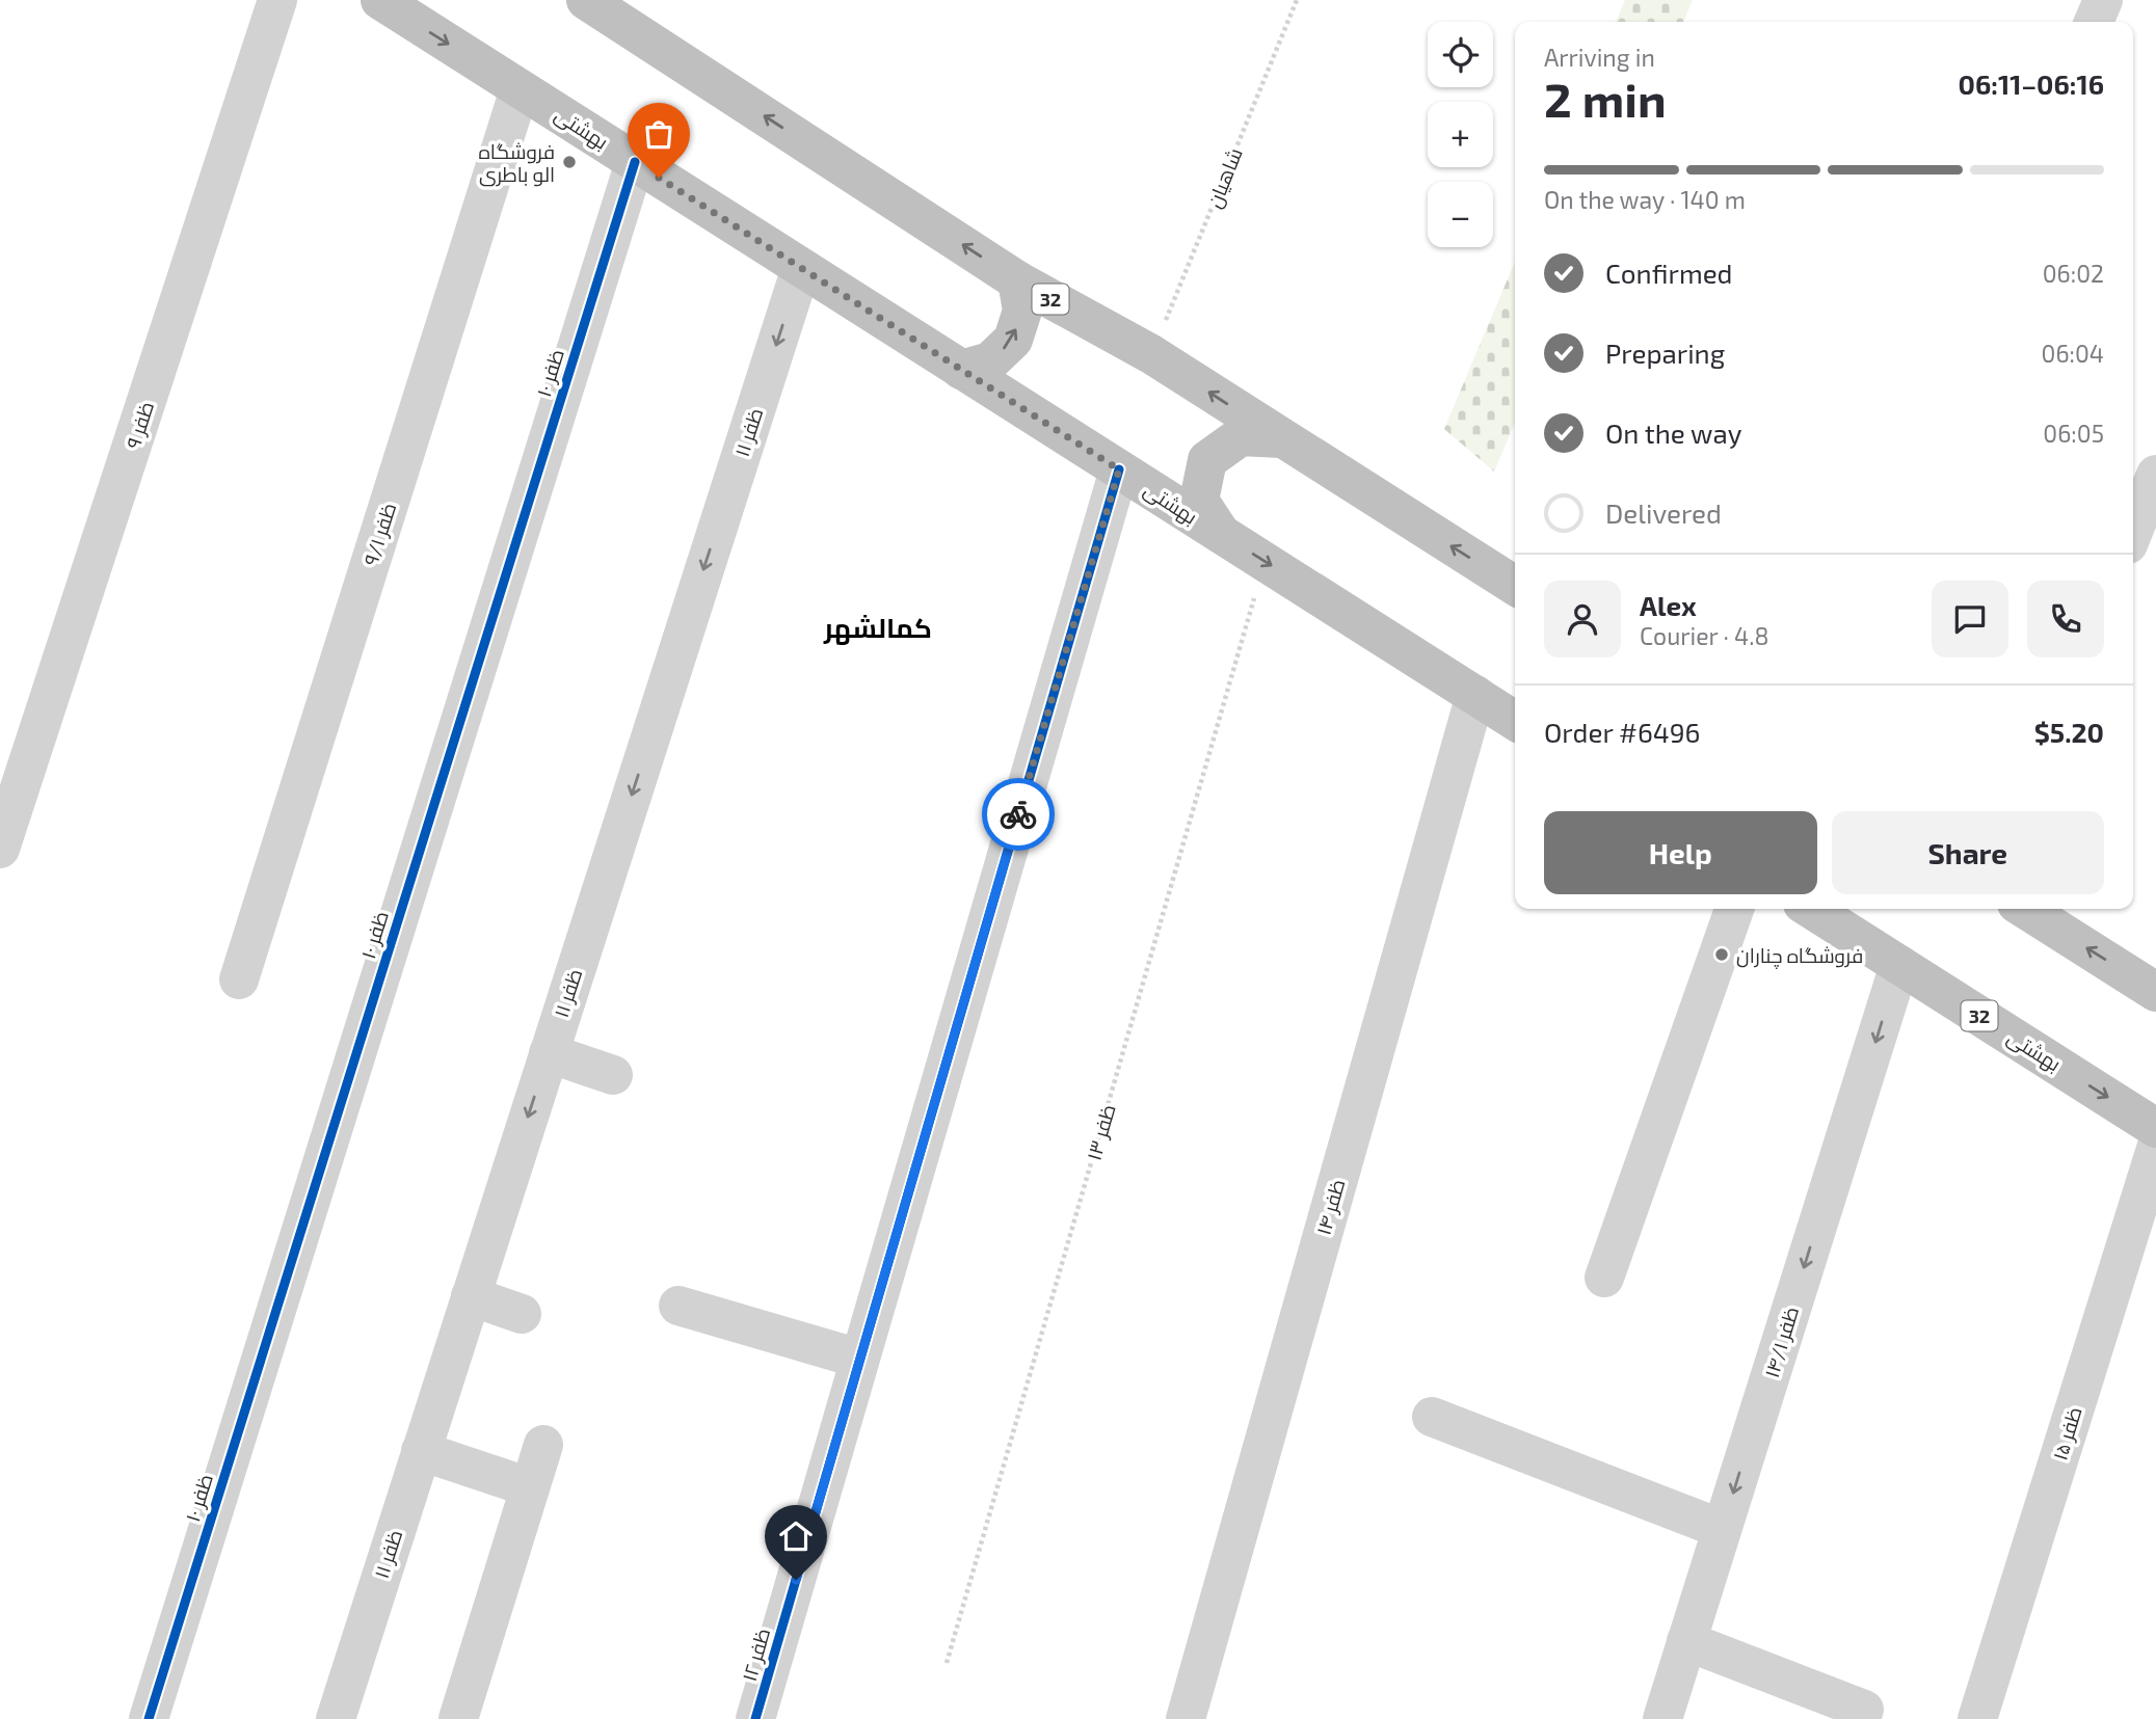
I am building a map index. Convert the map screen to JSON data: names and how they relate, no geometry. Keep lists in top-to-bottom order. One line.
{"streets":{"highway":["بهشتی","32"],"street":["ظفر ۱۰","ظفر ۹","ظفر ۱۱","ظفر ۹/۱","ظفر ۱۴","ظفر ۱۴/۱","ظفر ۱۵","ظفر ۱۲"],"path":["شاهیان","ظفر ۱۳"]},"crossings":[["بهشتی","ظفر ۱۰"],["بهشتی","ظفر ۱۱"],["بهشتی","ظفر ۹/۱"],["بهشتی","ظفر ۱۴"],["بهشتی","ظفر ۱۴/۱"],["بهشتی","ظفر ۱۲"],["شاهیان","32"]],"one_way":["ظفر ۱۱"],"districts":["کمالشهر"],"places":["فروشگاه الو باطری","فروشگاه چناران"],"page":{"map_buttons":["+","−"],"heading":["2 min","Arriving in","06:11–06:16"],"panel":["Alex","Courier · 4.8","Order #6496","$5.20"],"bar":"On the way · 140 m","list":[["Confirmed","06:02"],["Preparing","06:04"],["On the way","06:05"],"Delivered"],"buttons":["Help","Share"]}}
